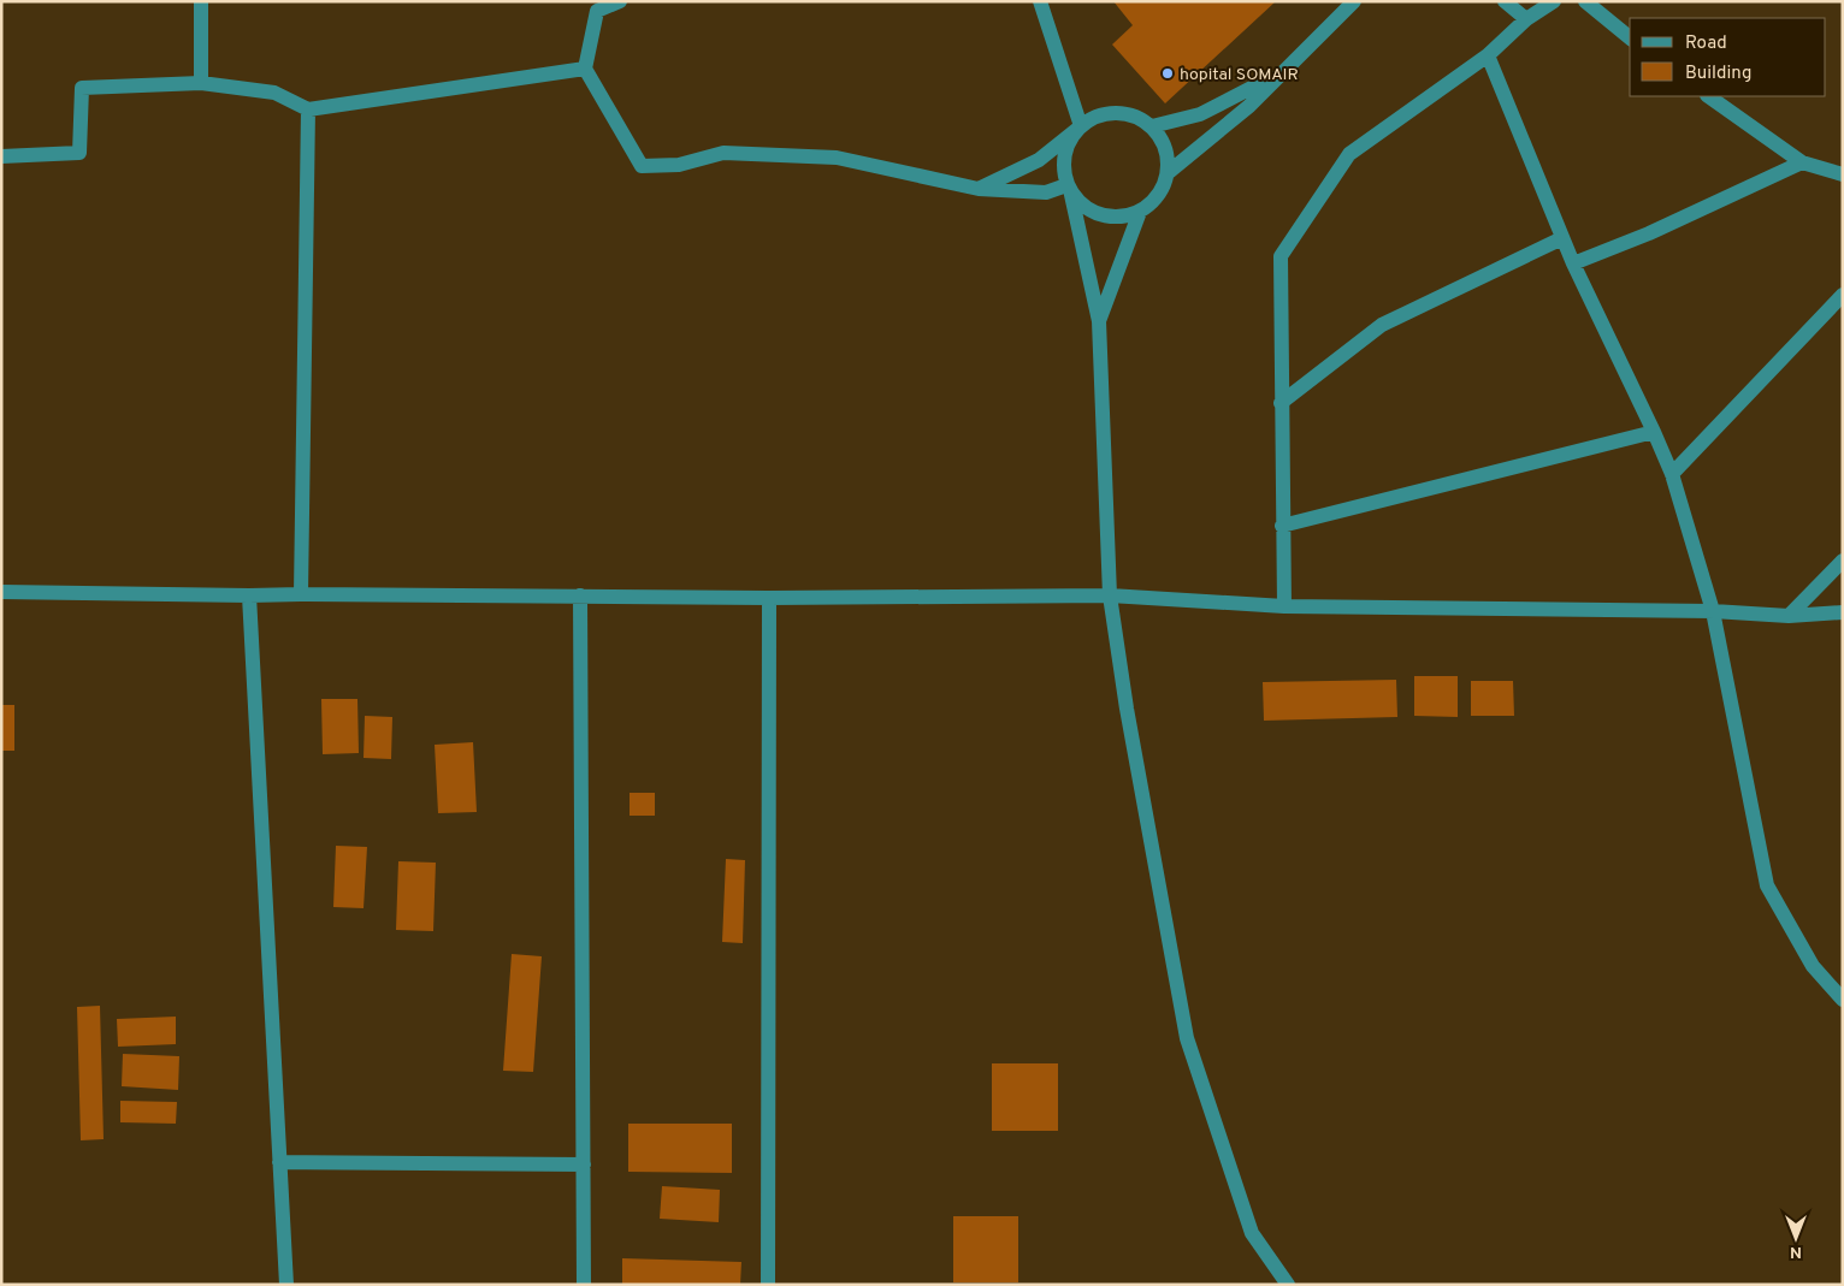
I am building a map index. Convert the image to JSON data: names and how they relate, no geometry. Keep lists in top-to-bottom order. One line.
{"places":["hopital SOMAIR"],"legend":["Road","Building"],"north":"bottom"}
